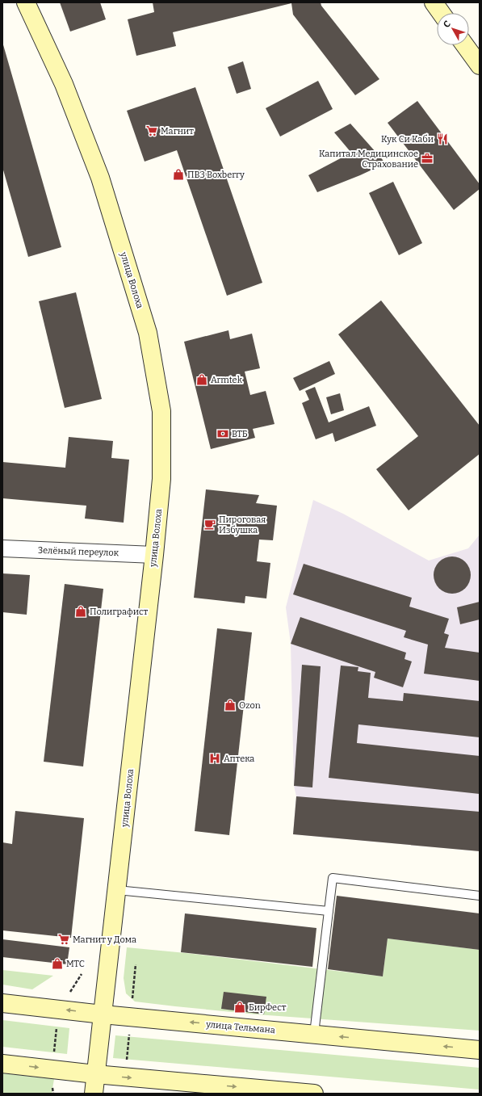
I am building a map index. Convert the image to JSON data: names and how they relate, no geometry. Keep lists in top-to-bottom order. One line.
{"streets":{"street":["улица Волоха","Зелёный переулок","улица Тельмана"]},"crossings":[["улица Волоха","Зелёный переулок"],["улица Волоха","улица Тельмана"]],"places":{"supermarket":["Магнит","Магнит у Дома"],"restaurant":["Кук Си Каби"],"office":["Капитал Медицинское Страхование"],"shop":["ПВЗ Boxberry","Armtek","Полиграфист","Ozon","МТС","БирФест"],"bank":["ВТБ"],"cafe":["Пироговая Избушка"],"hospital":["Аптека"]},"north":"top left"}
